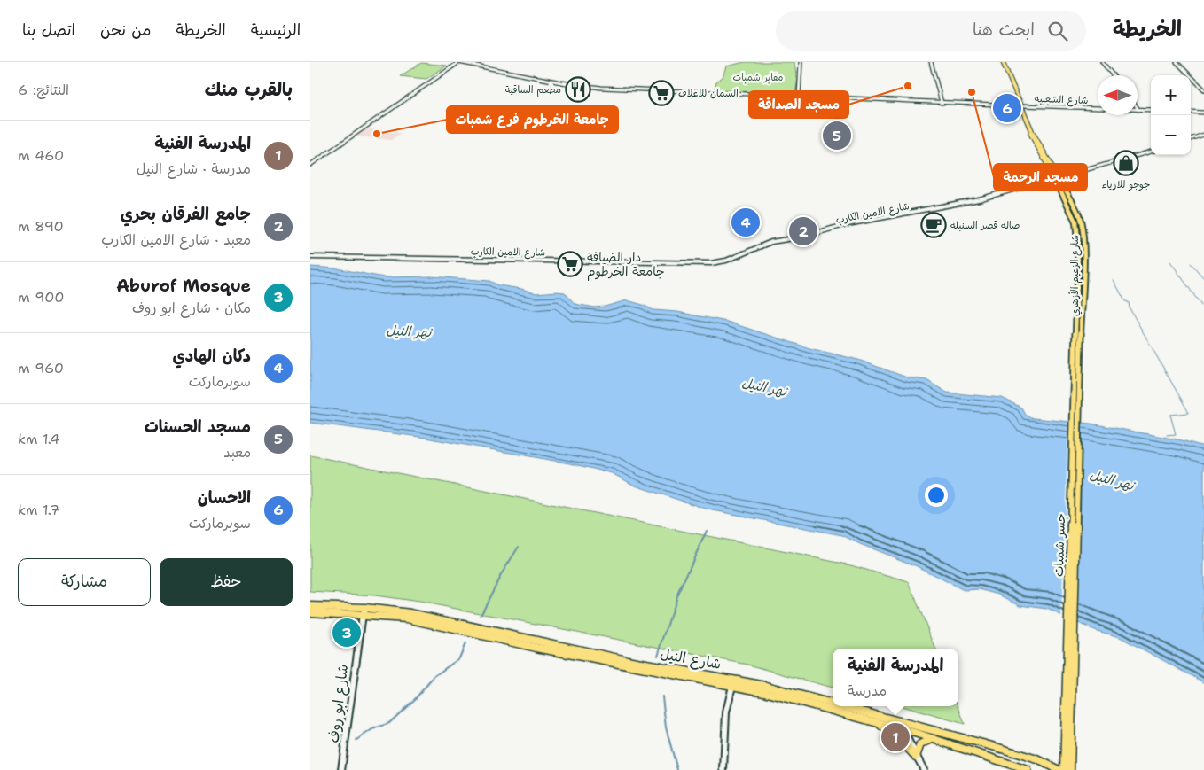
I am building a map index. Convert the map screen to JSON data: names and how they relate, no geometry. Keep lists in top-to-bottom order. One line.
{"streets":{"main road":["شارع الزعيم الأزهري","جسر شمبات","شارع النيل"],"street":["شارع الشعبيه","شارع الامين الكارب","شارع ابو روف"]},"crossings":[["شارع الشعبيه","شارع الزعيم الأزهري"],["شارع الامين الكارب","شارع الزعيم الأزهري"],["شارع الزعيم الأزهري","جسر شمبات"],["شارع النيل","شارع ابو روف"]],"water":["نهر النيل"],"parks":["مقابر شمبات"],"places":{"other":["مسجد الصداقة","مسجد الرحمة","جامعة الخرطوم فرع شمبات"],"restaurant":["مطعم الساقية"],"supermarket":["السمان للاعلاف","دار الضيافة جامعة الخرطوم"],"shop":["جوجو للازياء"],"cafe":["صالة قصر السنبلة"]},"north":"left","page":{"header":"الخريطة","search":"ابحث هنا","nav":["الرئيسية","الخريطة","من نحن","اتصل بنا"],"heading":["بالقرب منك","النتائج: 6"],"map_buttons":["+","−"],"pins":["6","5","4","2","3","1"],"list":[{"mark":"1","name":"المدرسة الفنية","note":"مدرسة · شارع النيل","value":"460 m"},{"mark":"2","name":"جامع الفرقان بحري","note":"معبد · شارع الامين الكارب","value":"890 m"},{"mark":"3","name":"Aburof Mosque","note":"مكان · شارع ابو روف","value":"900 m"},{"mark":"4","name":"دكان الهادي","note":"سوبرماركت","value":"960 m"},{"mark":"5","name":"مسجد الحسنات","note":"معبد","value":"1.4 km"},{"mark":"6","name":"الاحسان","note":"سوبرماركت","value":"1.7 km"}],"buttons":["حفظ","مشاركة"],"popup":["المدرسة الفنية","مدرسة"]}}
